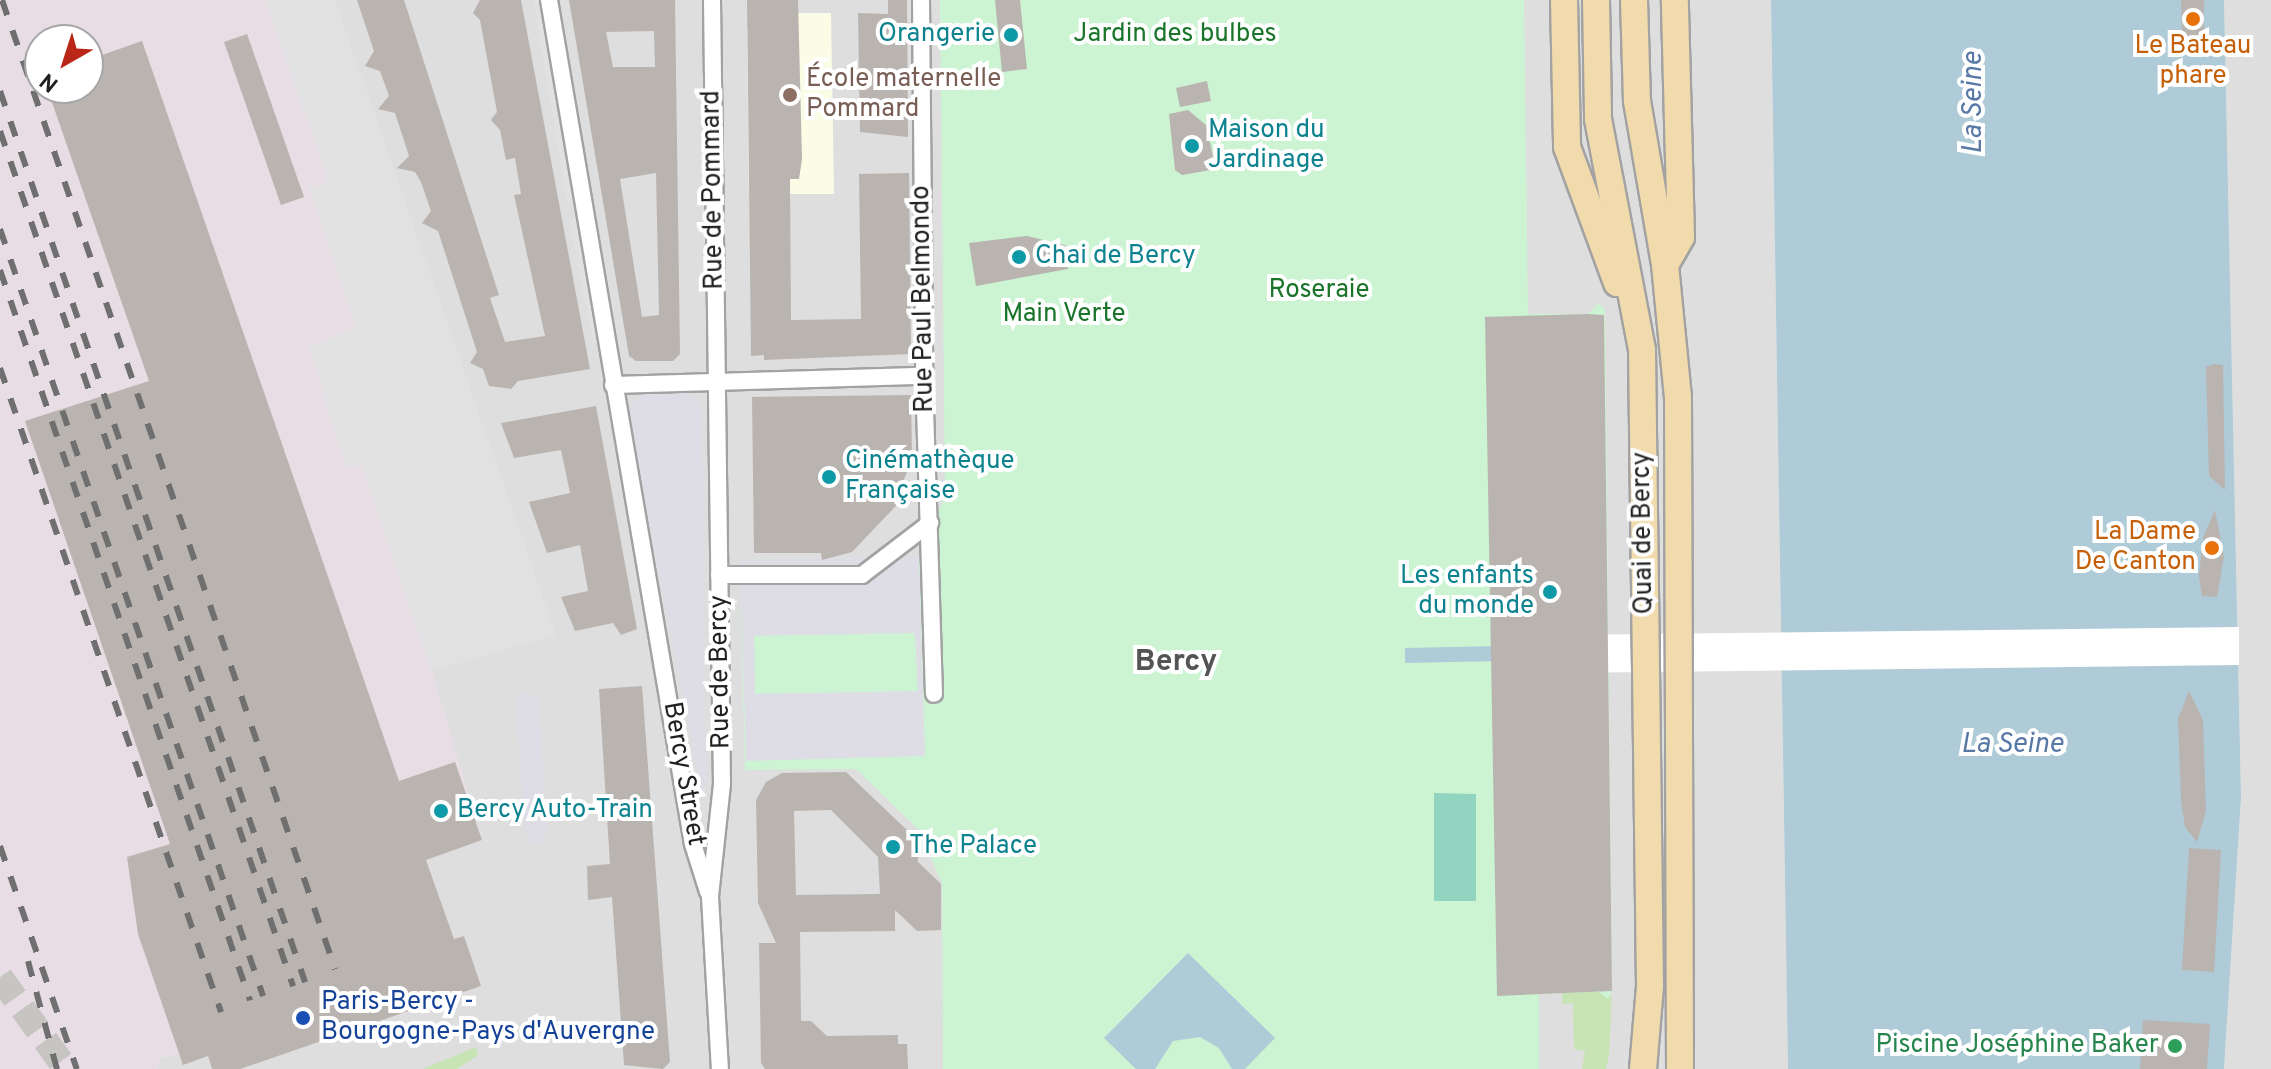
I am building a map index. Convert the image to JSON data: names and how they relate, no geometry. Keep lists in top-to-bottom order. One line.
{"streets":{"main road":["Quai de Bercy"],"street":["Rue de Pommard","Rue Paul Belmondo","Rue de Bercy","Bercy Street"]},"crossings":[["Rue de Pommard","Rue de Bercy"],["Rue de Bercy","Bercy Street"]],"districts":["Bercy"],"water":["La Seine"],"parks":["Jardin des bulbes","Roseraie","Main Verte"],"places":["Le Bateau phare","Orangerie","École maternelle Pommard","Maison du Jardinage","Chai de Bercy","Cinémathèque Française","La Dame De Canton","Les enfants du monde","Bercy Auto-Train","The Palace","Paris-Bercy - Bourgogne-Pays d'Auvergne","Piscine Joséphine Baker"],"north":"bottom left"}
